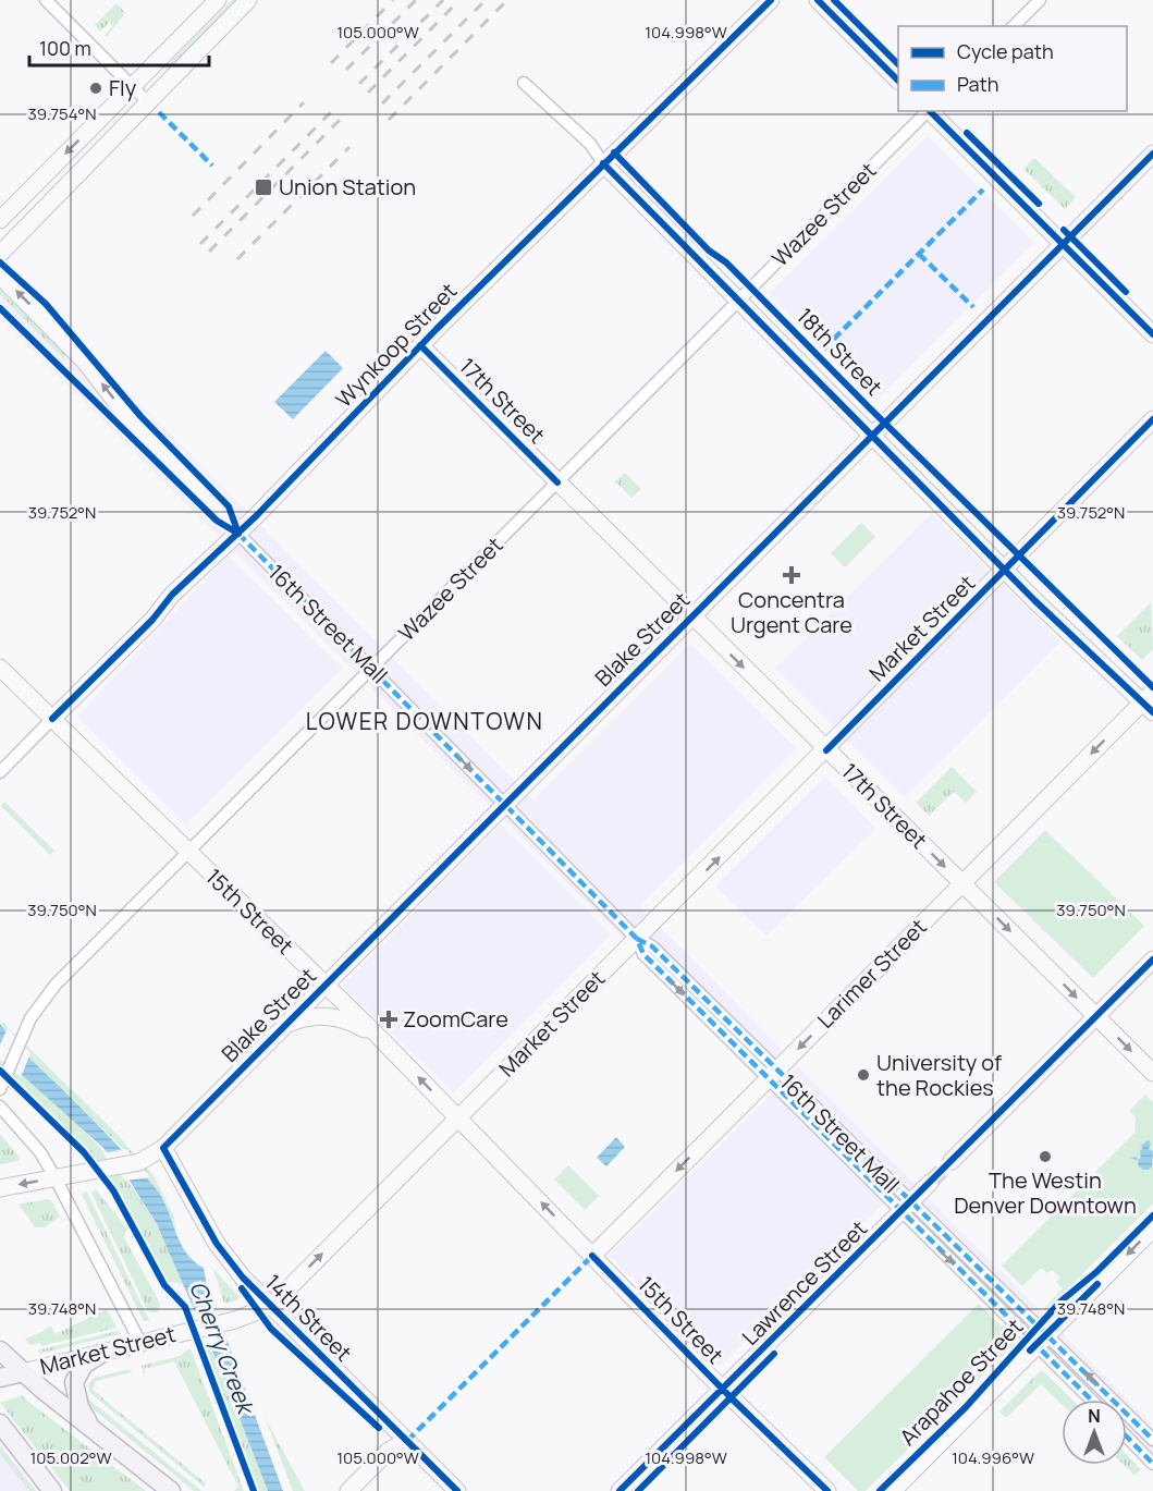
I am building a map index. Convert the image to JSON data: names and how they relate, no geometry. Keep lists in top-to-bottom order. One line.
{"streets":{"main road":["Wynkoop Street","18th Street","17th Street","Market Street","Blake Street","15th Street","Larimer Street","Lawrence Street","14th Street","Arapahoe Street"],"street":["Wazee Street","16th Street Mall"]},"crossings":[["Wazee Street","18th Street"],["Wazee Street","17th Street"],["Wazee Street","16th Street Mall"],["Wazee Street","15th Street"],["Wynkoop Street","18th Street"],["Wynkoop Street","17th Street"],["Wynkoop Street","16th Street Mall"],["Wynkoop Street","15th Street"],["18th Street","Market Street"],["18th Street","Blake Street"],["18th Street","Larimer Street"],["17th Street","Market Street"],["17th Street","Blake Street"],["17th Street","Larimer Street"],["16th Street Mall","Market Street"],["16th Street Mall","Blake Street"],["16th Street Mall","Larimer Street"],["16th Street Mall","Lawrence Street"],["16th Street Mall","Arapahoe Street"],["Market Street","15th Street"],["Market Street","14th Street"],["Blake Street","15th Street"],["Blake Street","14th Street"],["15th Street","Larimer Street"],["15th Street","Lawrence Street"]],"one_way":["17th Street","Market Street","Larimer Street","Arapahoe Street"],"districts":["LOWER DOWNTOWN"],"water":["Cherry Creek"],"places":{"other":["Fly","University of the Rockies","The Westin Denver Downtown"],"transit":["Union Station"],"health":["Concentra Urgent Care","ZoomCare"]},"legend":["Cycle path","Path"],"scale_bar":"100 m","north":"top","coordinates":["105.000°W","104.998°W","39.754°N","39.752°N","39.750°N","39.748°N","105.002°W","104.996°W"]}
